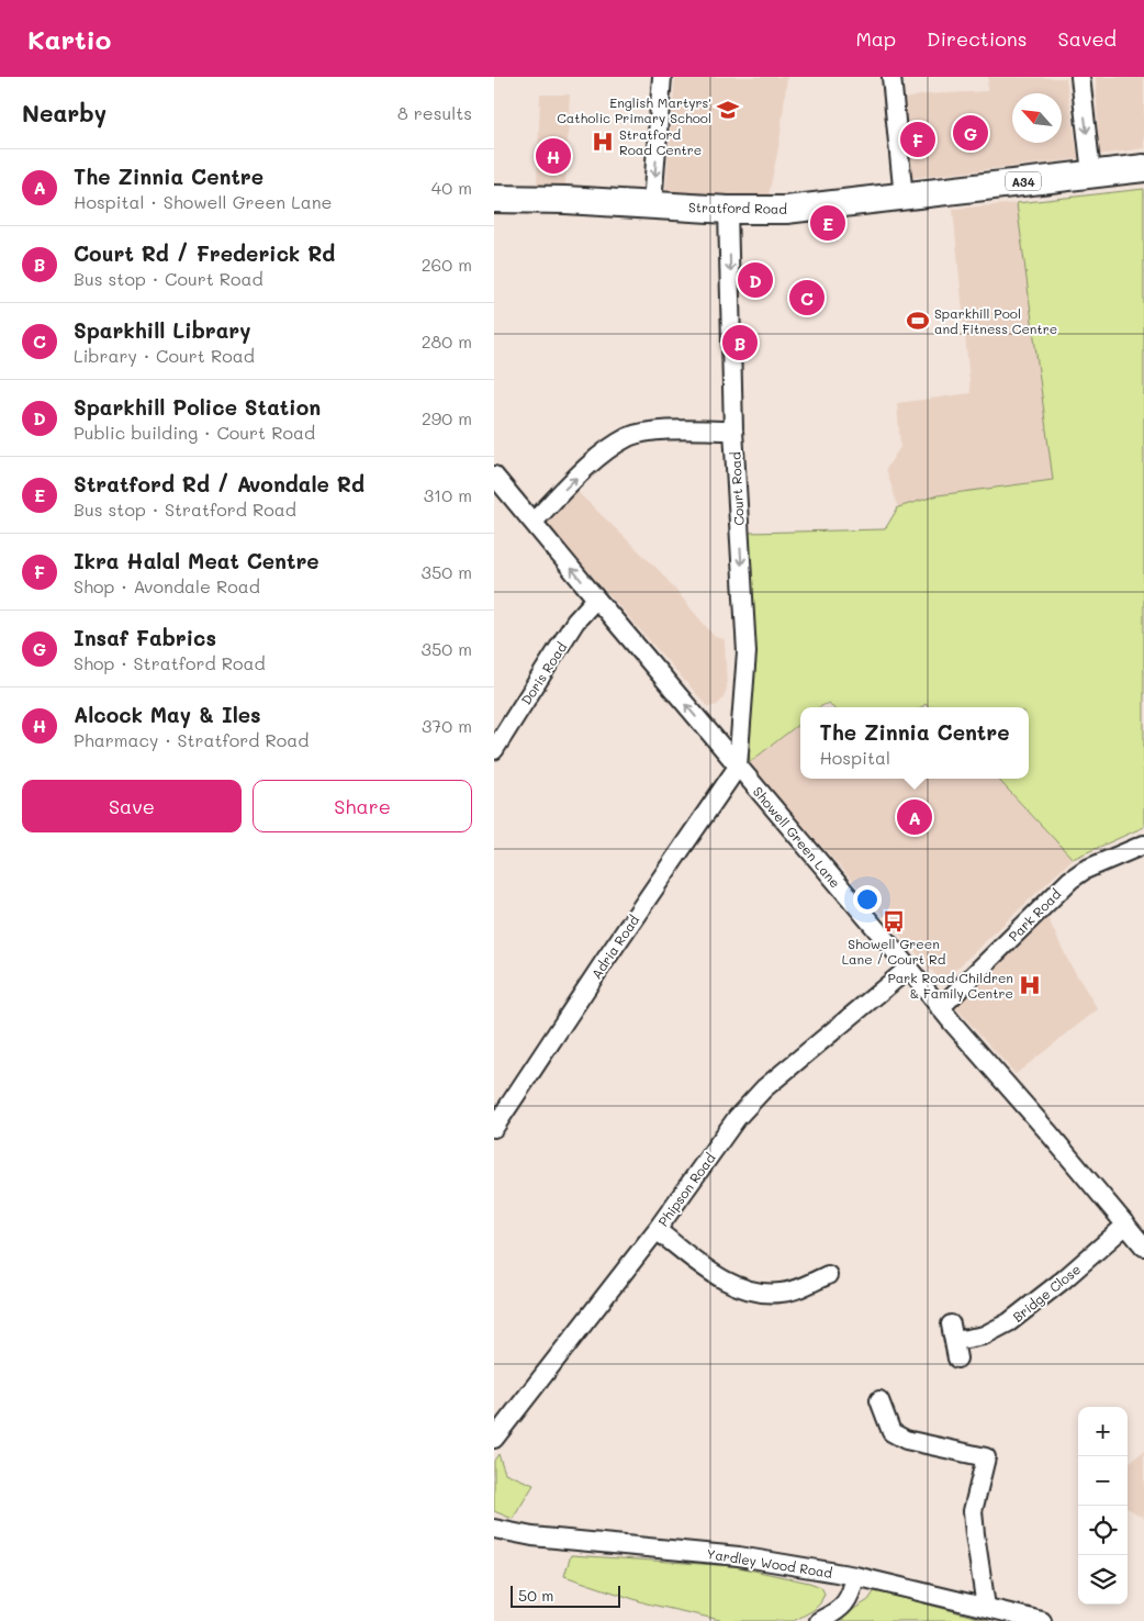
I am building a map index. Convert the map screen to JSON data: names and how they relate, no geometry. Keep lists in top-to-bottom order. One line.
{"streets":{"highway":["A34","Stratford Road"],"street":["Court Road","Doris Road","Showell Green Lane","Park Road","Adria Road","Phipson Road","Bridge Close","Yardley Wood Road"]},"crossings":[["Stratford Road","Court Road"],["Court Road","Showell Green Lane"],["Court Road","Adria Road"],["Doris Road","Showell Green Lane"],["Showell Green Lane","Park Road"],["Showell Green Lane","Adria Road"],["Showell Green Lane","Phipson Road"],["Showell Green Lane","Bridge Close"]],"one_way":["Court Road"],"places":{"school or university":["English Martyrs' Catholic Primary School"],"hospital":["Stratford Road Centre","Park Road Children & Family Centre"],"sports":["Sparkhill Pool and Fitness Centre"],"bus stop":["Showell Green Lane / Court Rd"]},"scale_bar":"50 m","north":"top left","page":{"header":"Kartio","nav":["Map","Directions","Saved"],"heading":["Nearby","8 results"],"pins":["G","F","H","E","D","C","B","A"],"list":[{"mark":"A","name":"The Zinnia Centre","note":"Hospital · Showell Green Lane","value":"40 m"},{"mark":"B","name":"Court Rd / Frederick Rd","note":"Bus stop · Court Road","value":"260 m"},{"mark":"C","name":"Sparkhill Library","note":"Library · Court Road","value":"280 m"},{"mark":"D","name":"Sparkhill Police Station","note":"Public building · Court Road","value":"290 m"},{"mark":"E","name":"Stratford Rd / Avondale Rd","note":"Bus stop · Stratford Road","value":"310 m"},{"mark":"F","name":"Ikra Halal Meat Centre","note":"Shop · Avondale Road","value":"350 m"},{"mark":"G","name":"Insaf Fabrics","note":"Shop · Stratford Road","value":"350 m"},{"mark":"H","name":"Alcock May & Iles","note":"Pharmacy · Stratford Road","value":"370 m"}],"popup":["The Zinnia Centre","Hospital"],"buttons":["Save","Share"],"map_buttons":["+","−"],"scale":"50 m"}}
